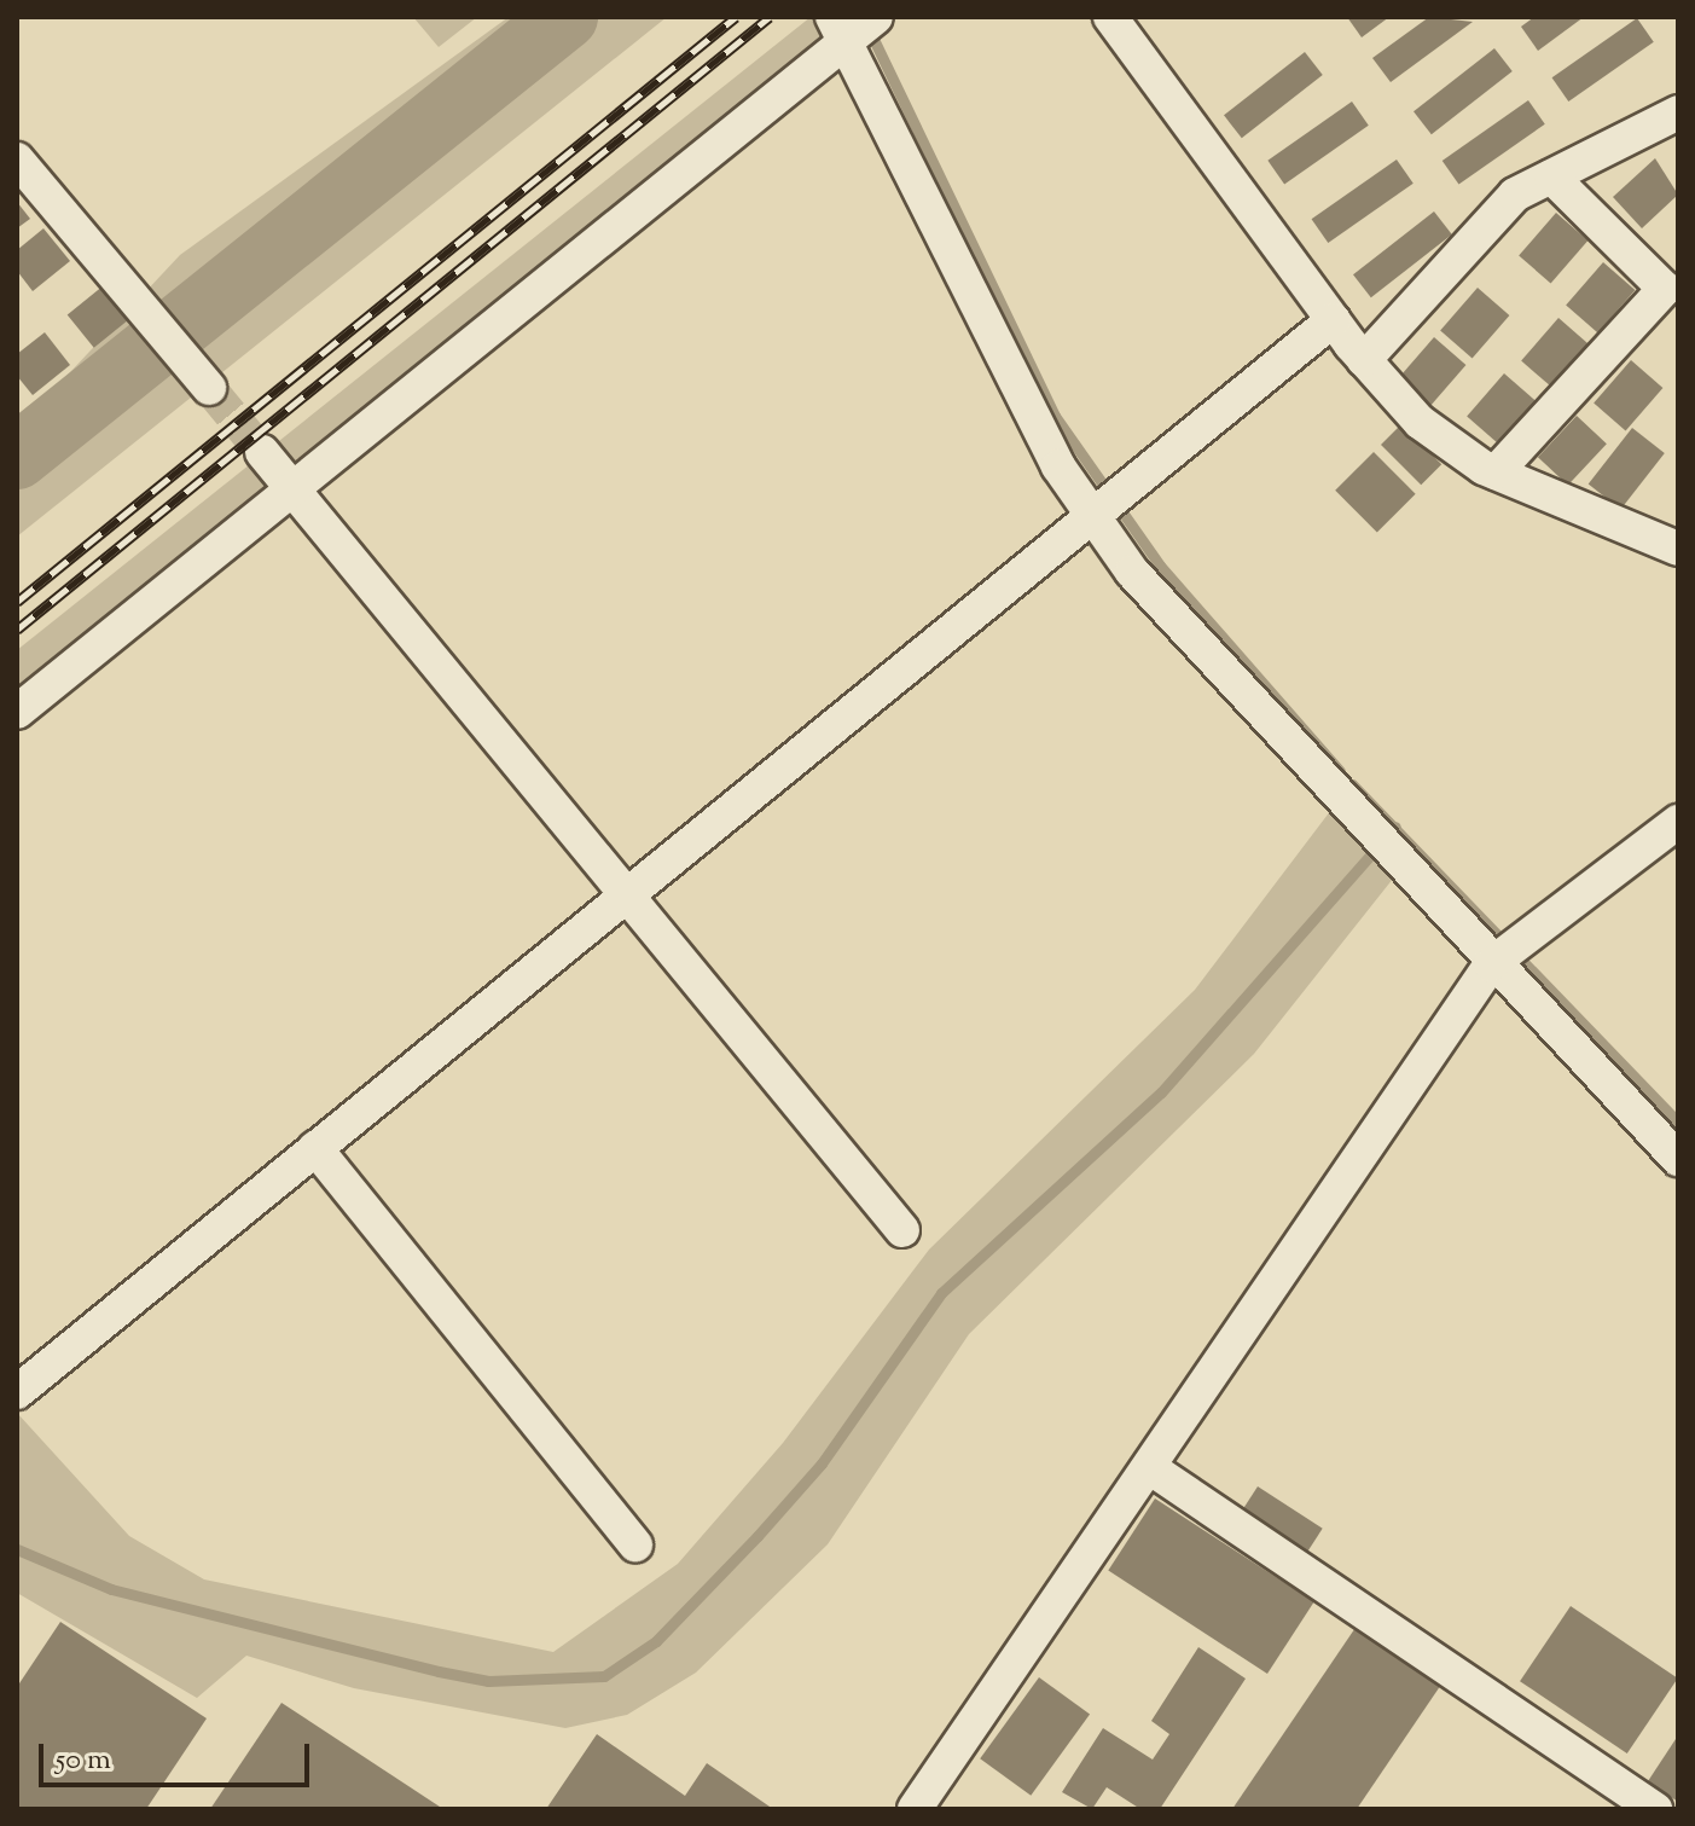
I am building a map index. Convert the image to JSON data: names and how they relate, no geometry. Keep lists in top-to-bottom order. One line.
{"scale_bar":"50 m"}
